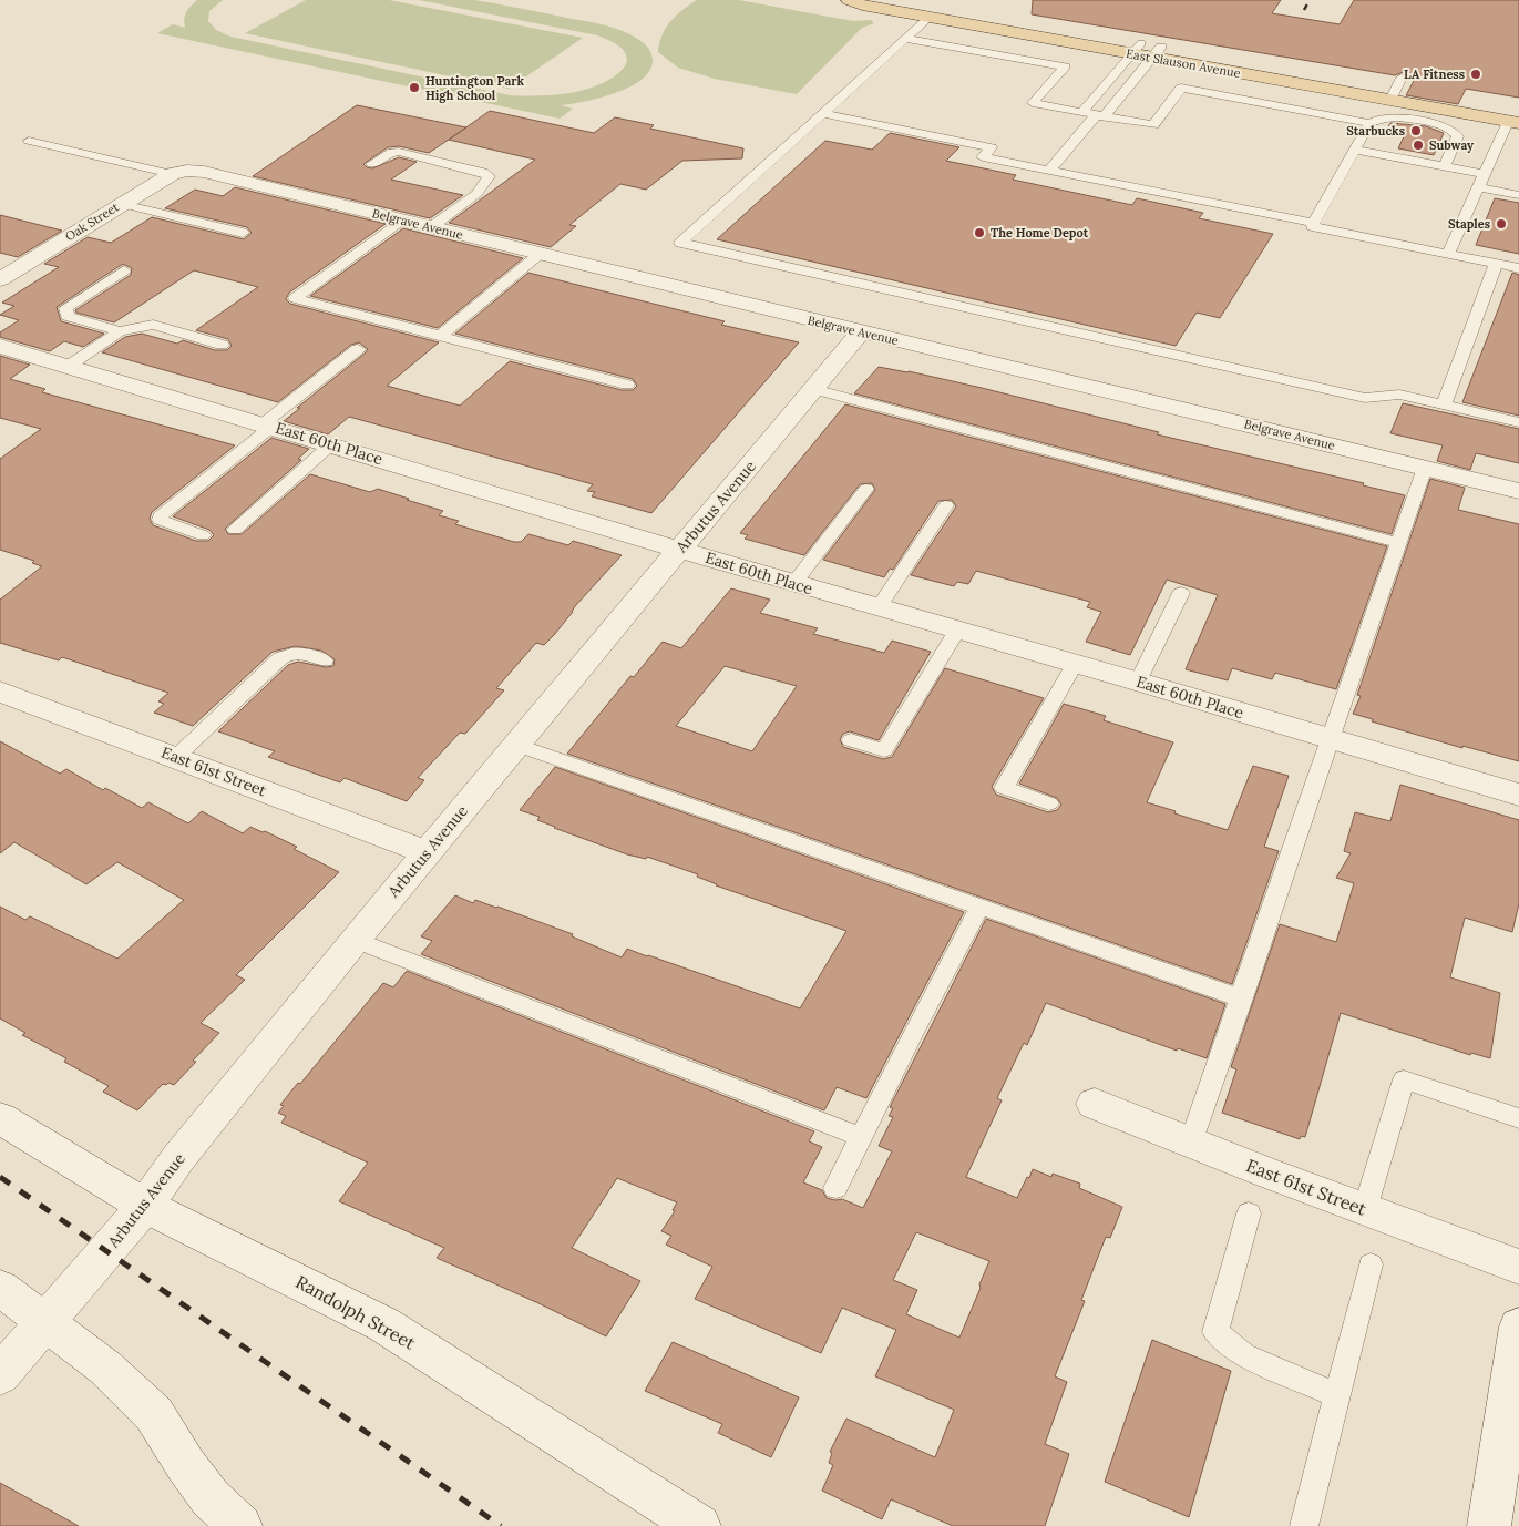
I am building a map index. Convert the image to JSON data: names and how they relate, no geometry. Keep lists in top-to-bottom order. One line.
{"streets":{"main road":["East Slauson Avenue"],"street":["Oak Street","Belgrave Avenue","East 60th Place","Arbutus Avenue","East 61st Street","Randolph Street"]},"crossings":[["Oak Street","Belgrave Avenue"],["Belgrave Avenue","Arbutus Avenue"],["East 60th Place","Arbutus Avenue"],["Arbutus Avenue","East 61st Street"],["Arbutus Avenue","Randolph Street"]],"places":["LA Fitness","Huntington Park High School","Starbucks","Subway","Staples","The Home Depot"]}
